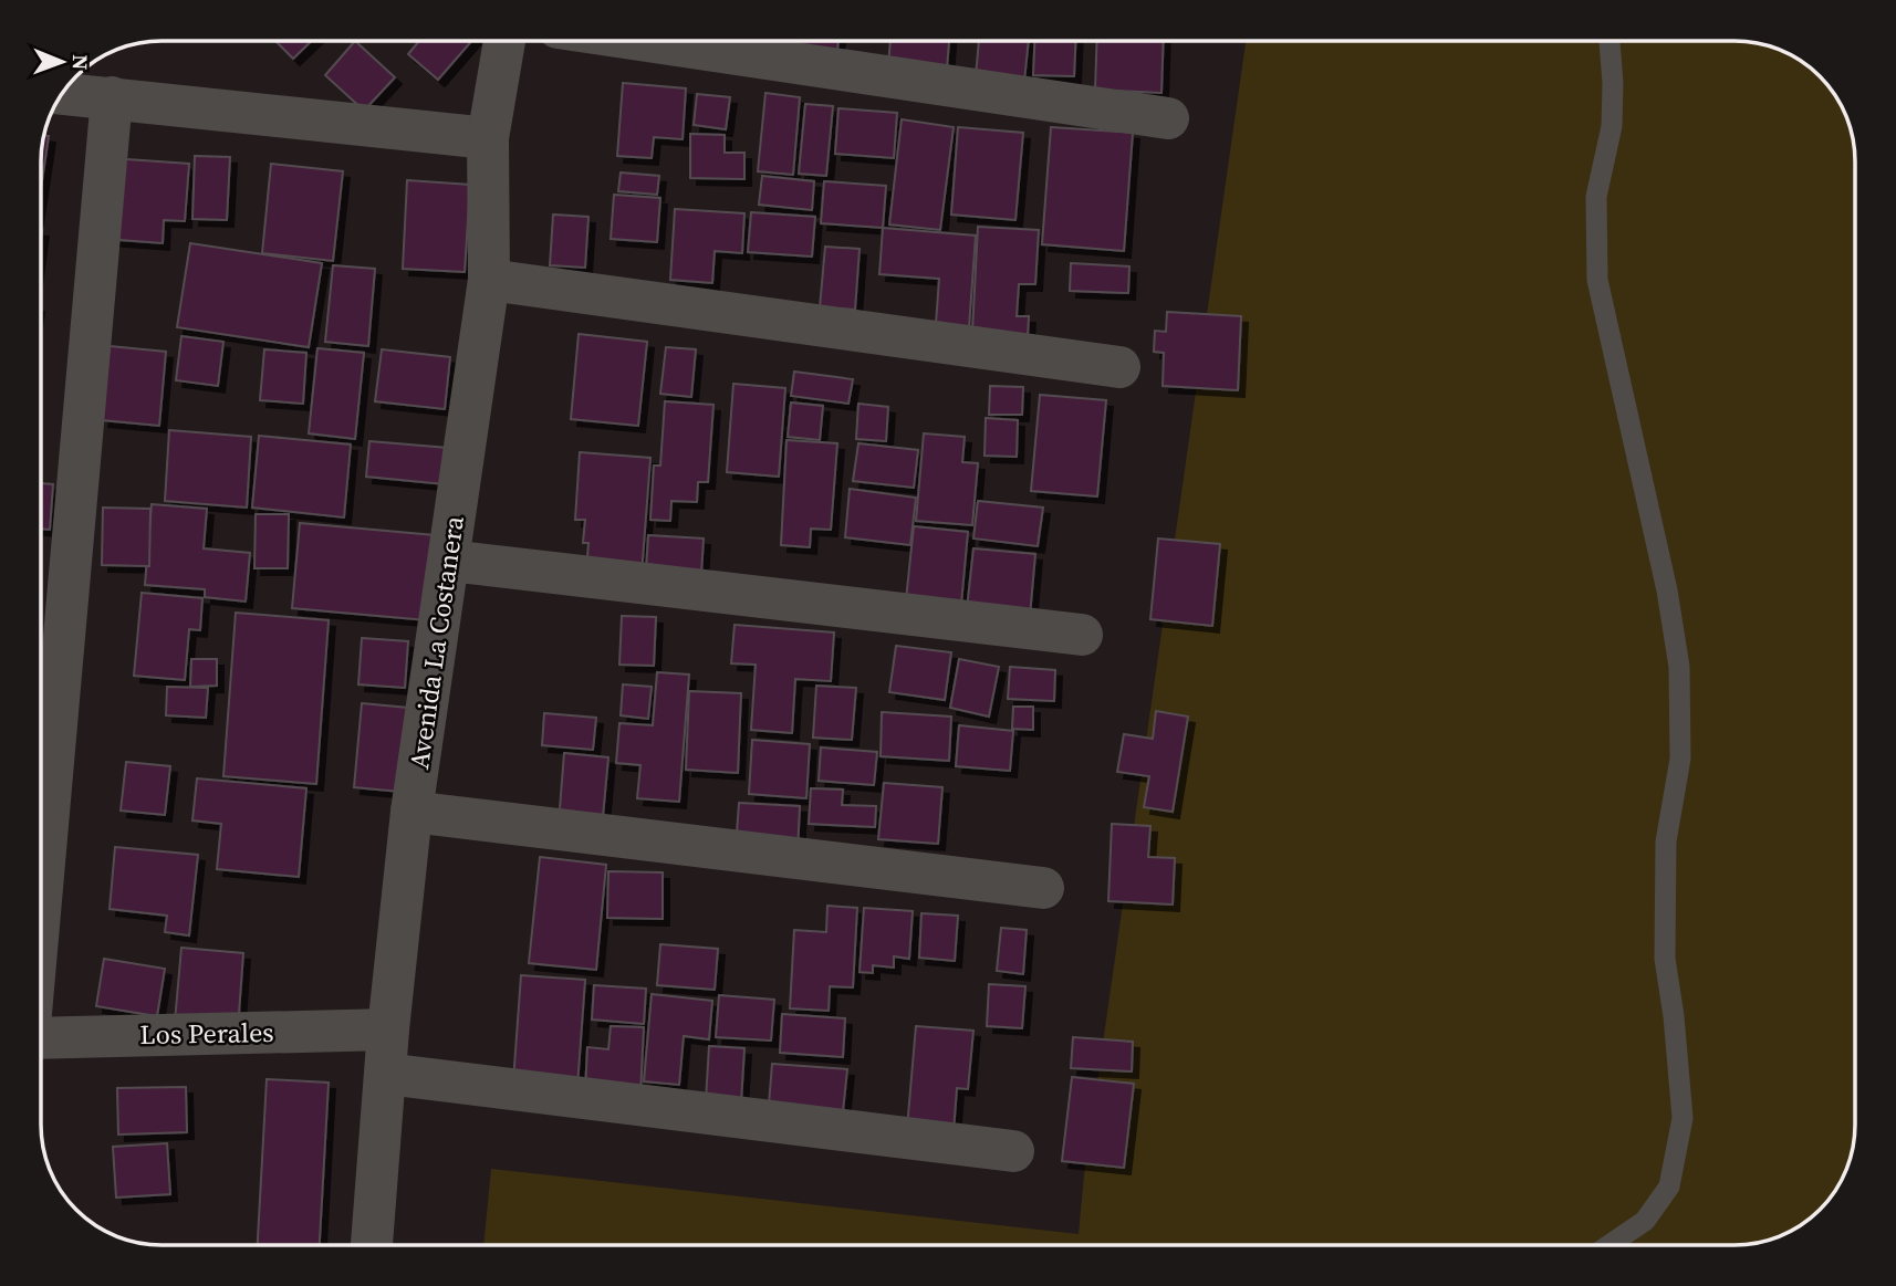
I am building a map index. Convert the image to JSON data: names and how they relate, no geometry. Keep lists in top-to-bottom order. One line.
{"streets":{"street":["Avenida La Costanera","Los Perales"]},"crossings":[["Avenida La Costanera","Los Perales"]],"north":"right"}
